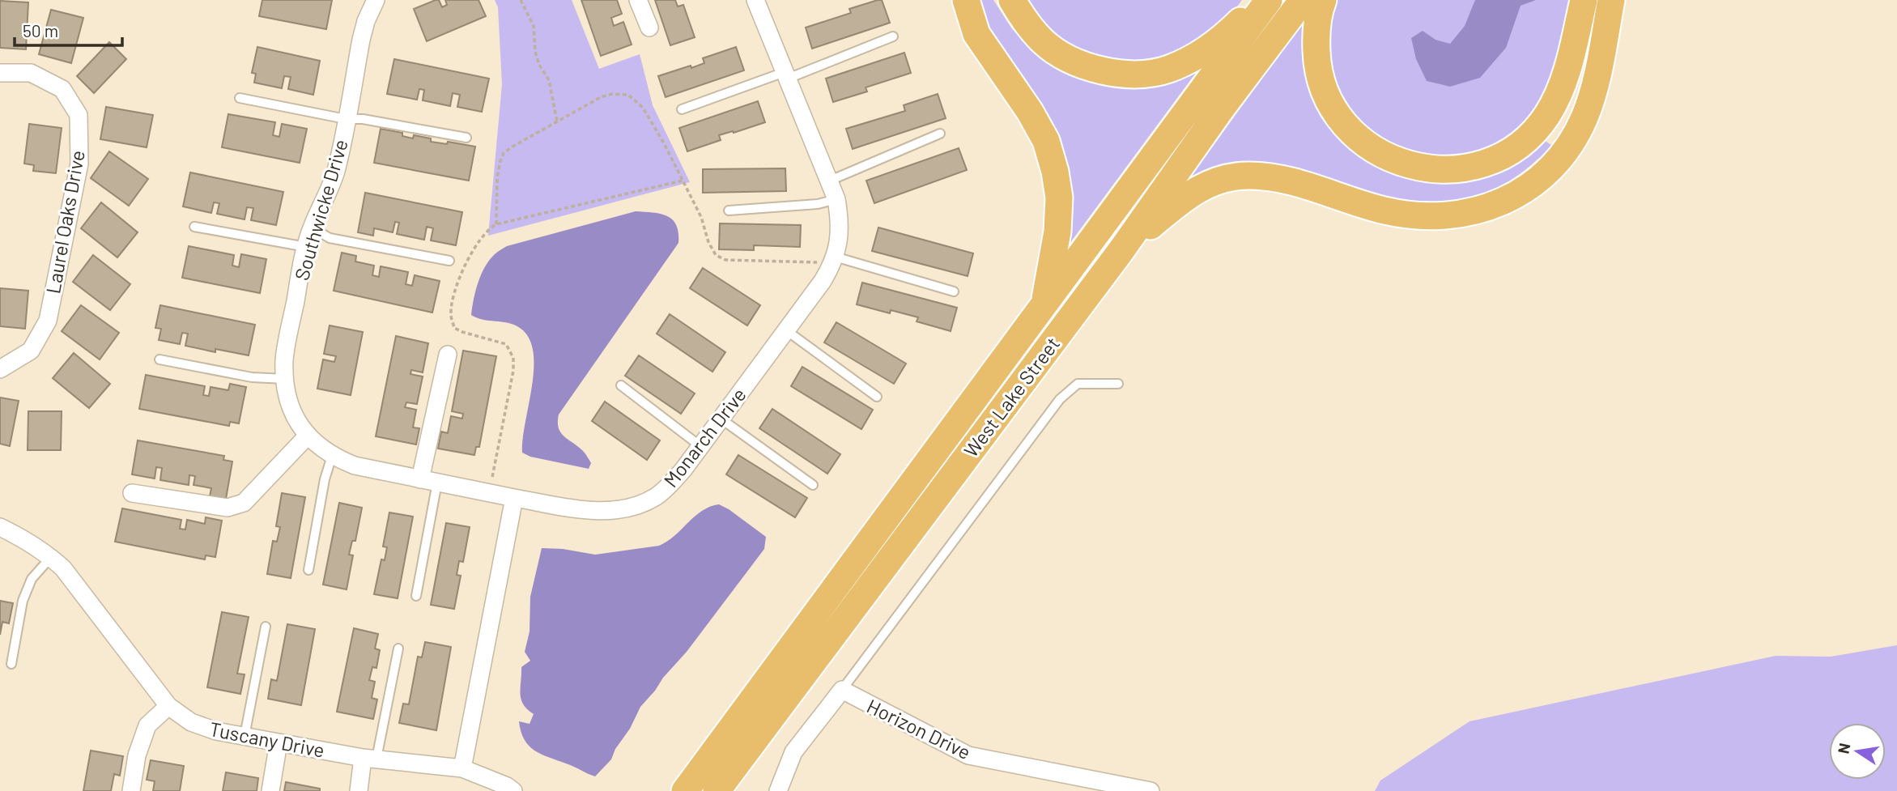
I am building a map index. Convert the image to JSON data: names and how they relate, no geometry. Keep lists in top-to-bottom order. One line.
{"streets":{"highway":["West Lake Street"],"street":["Southwicke Drive","Laurel Oaks Drive","Monarch Drive","Horizon Drive","Tuscany Drive"]},"crossings":[["Southwicke Drive","Monarch Drive"]],"scale_bar":"50 m","north":"left"}
